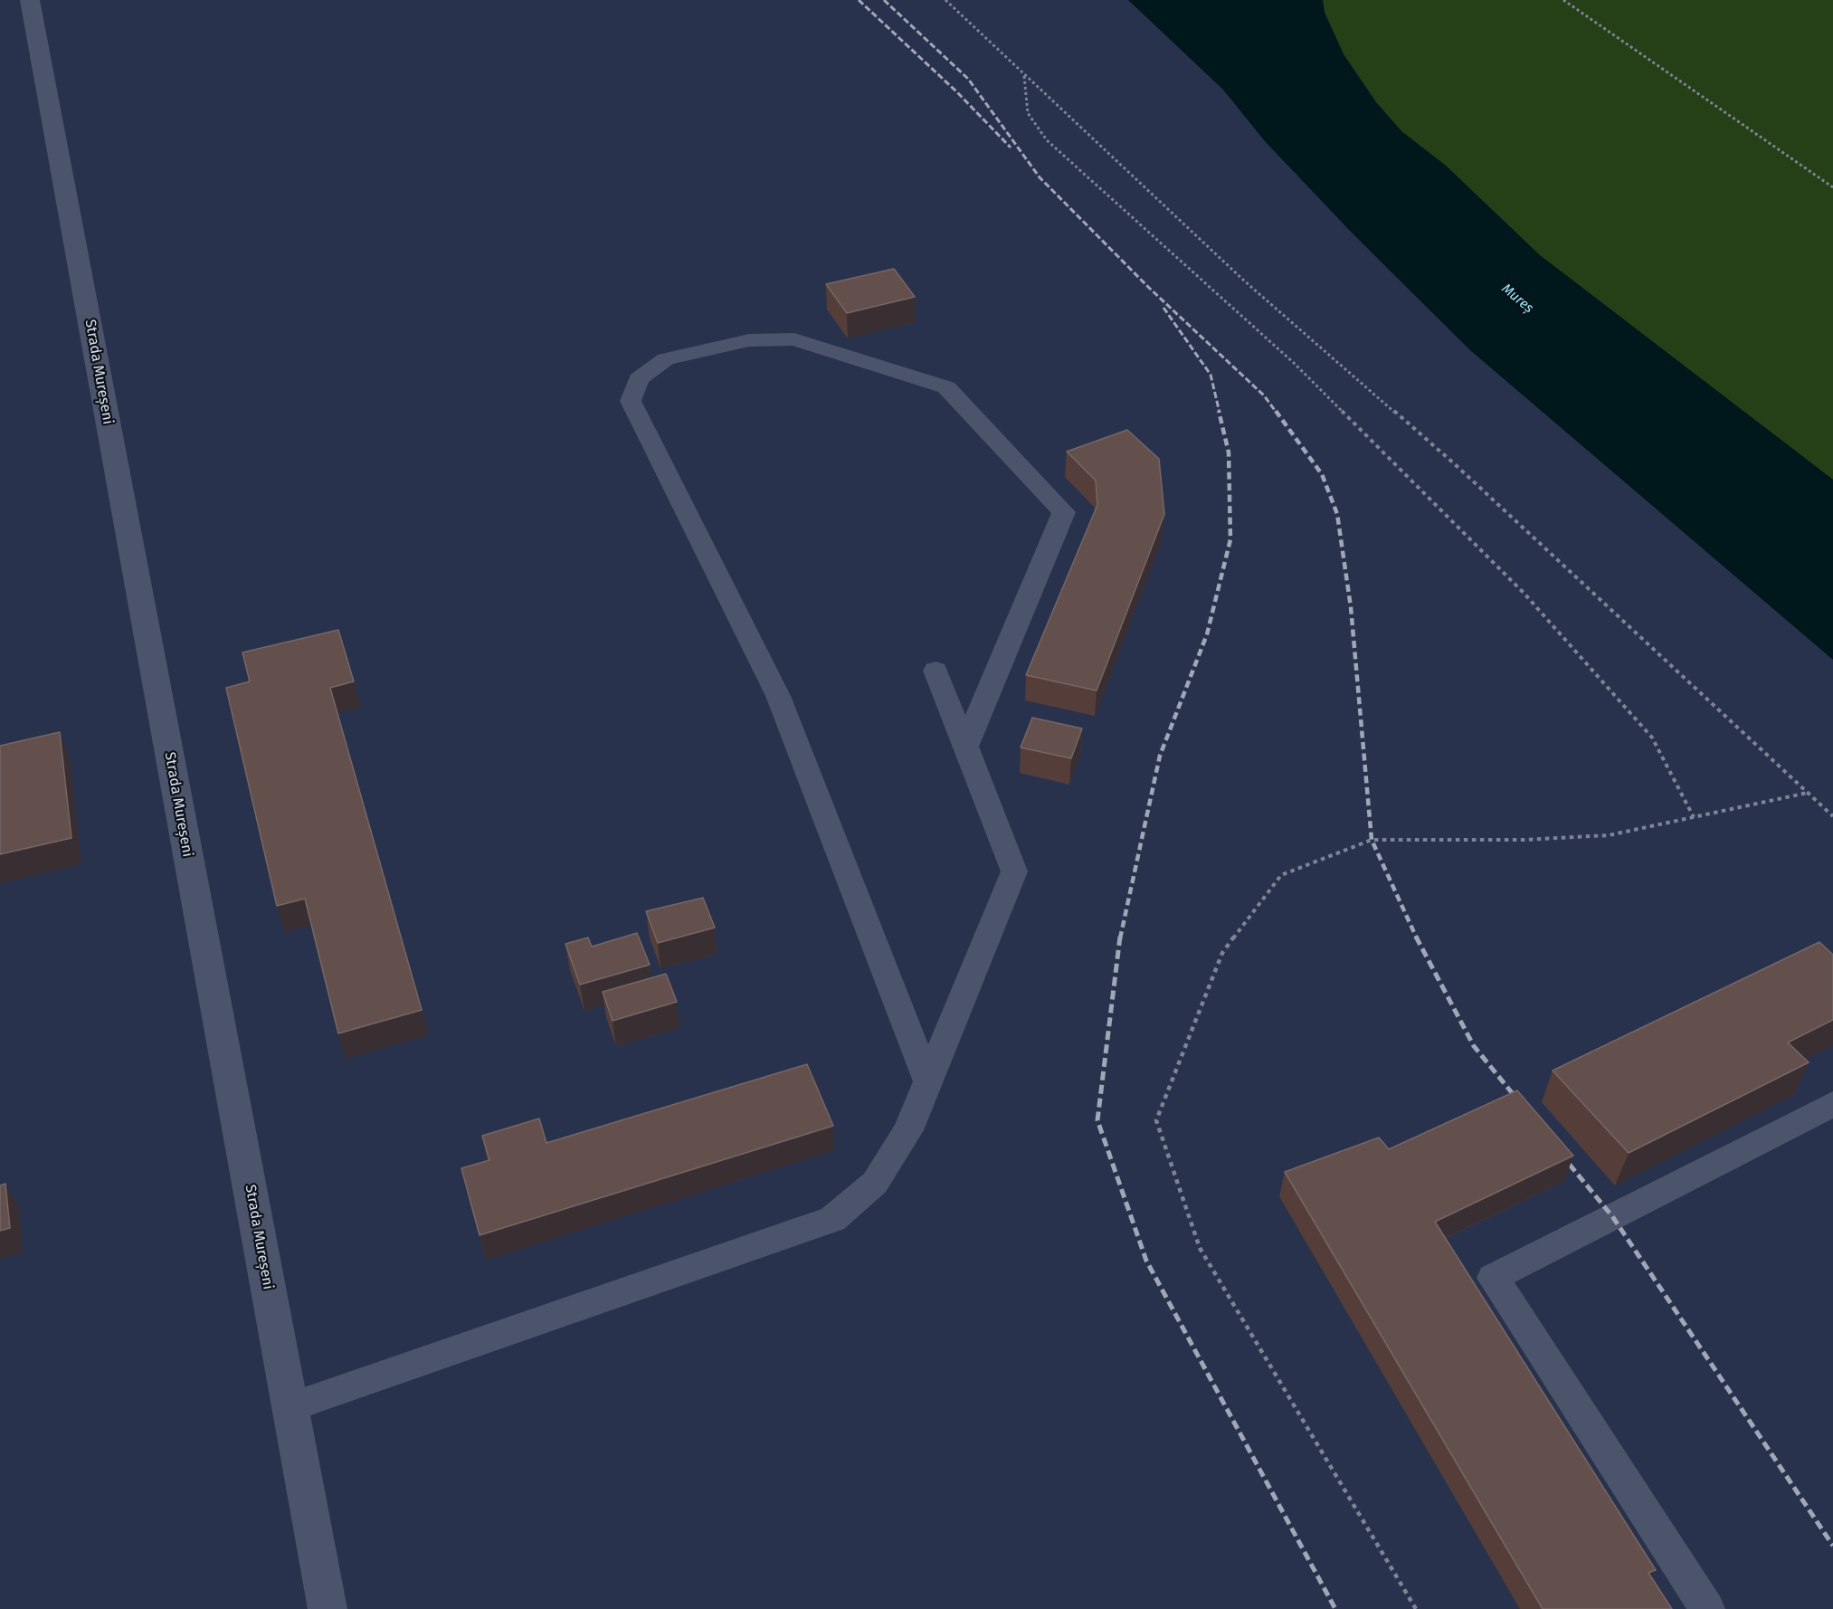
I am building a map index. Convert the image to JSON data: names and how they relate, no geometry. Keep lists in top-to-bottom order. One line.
{"streets":{"street":["Strada Mureșeni"]},"water":["Mureș"]}
